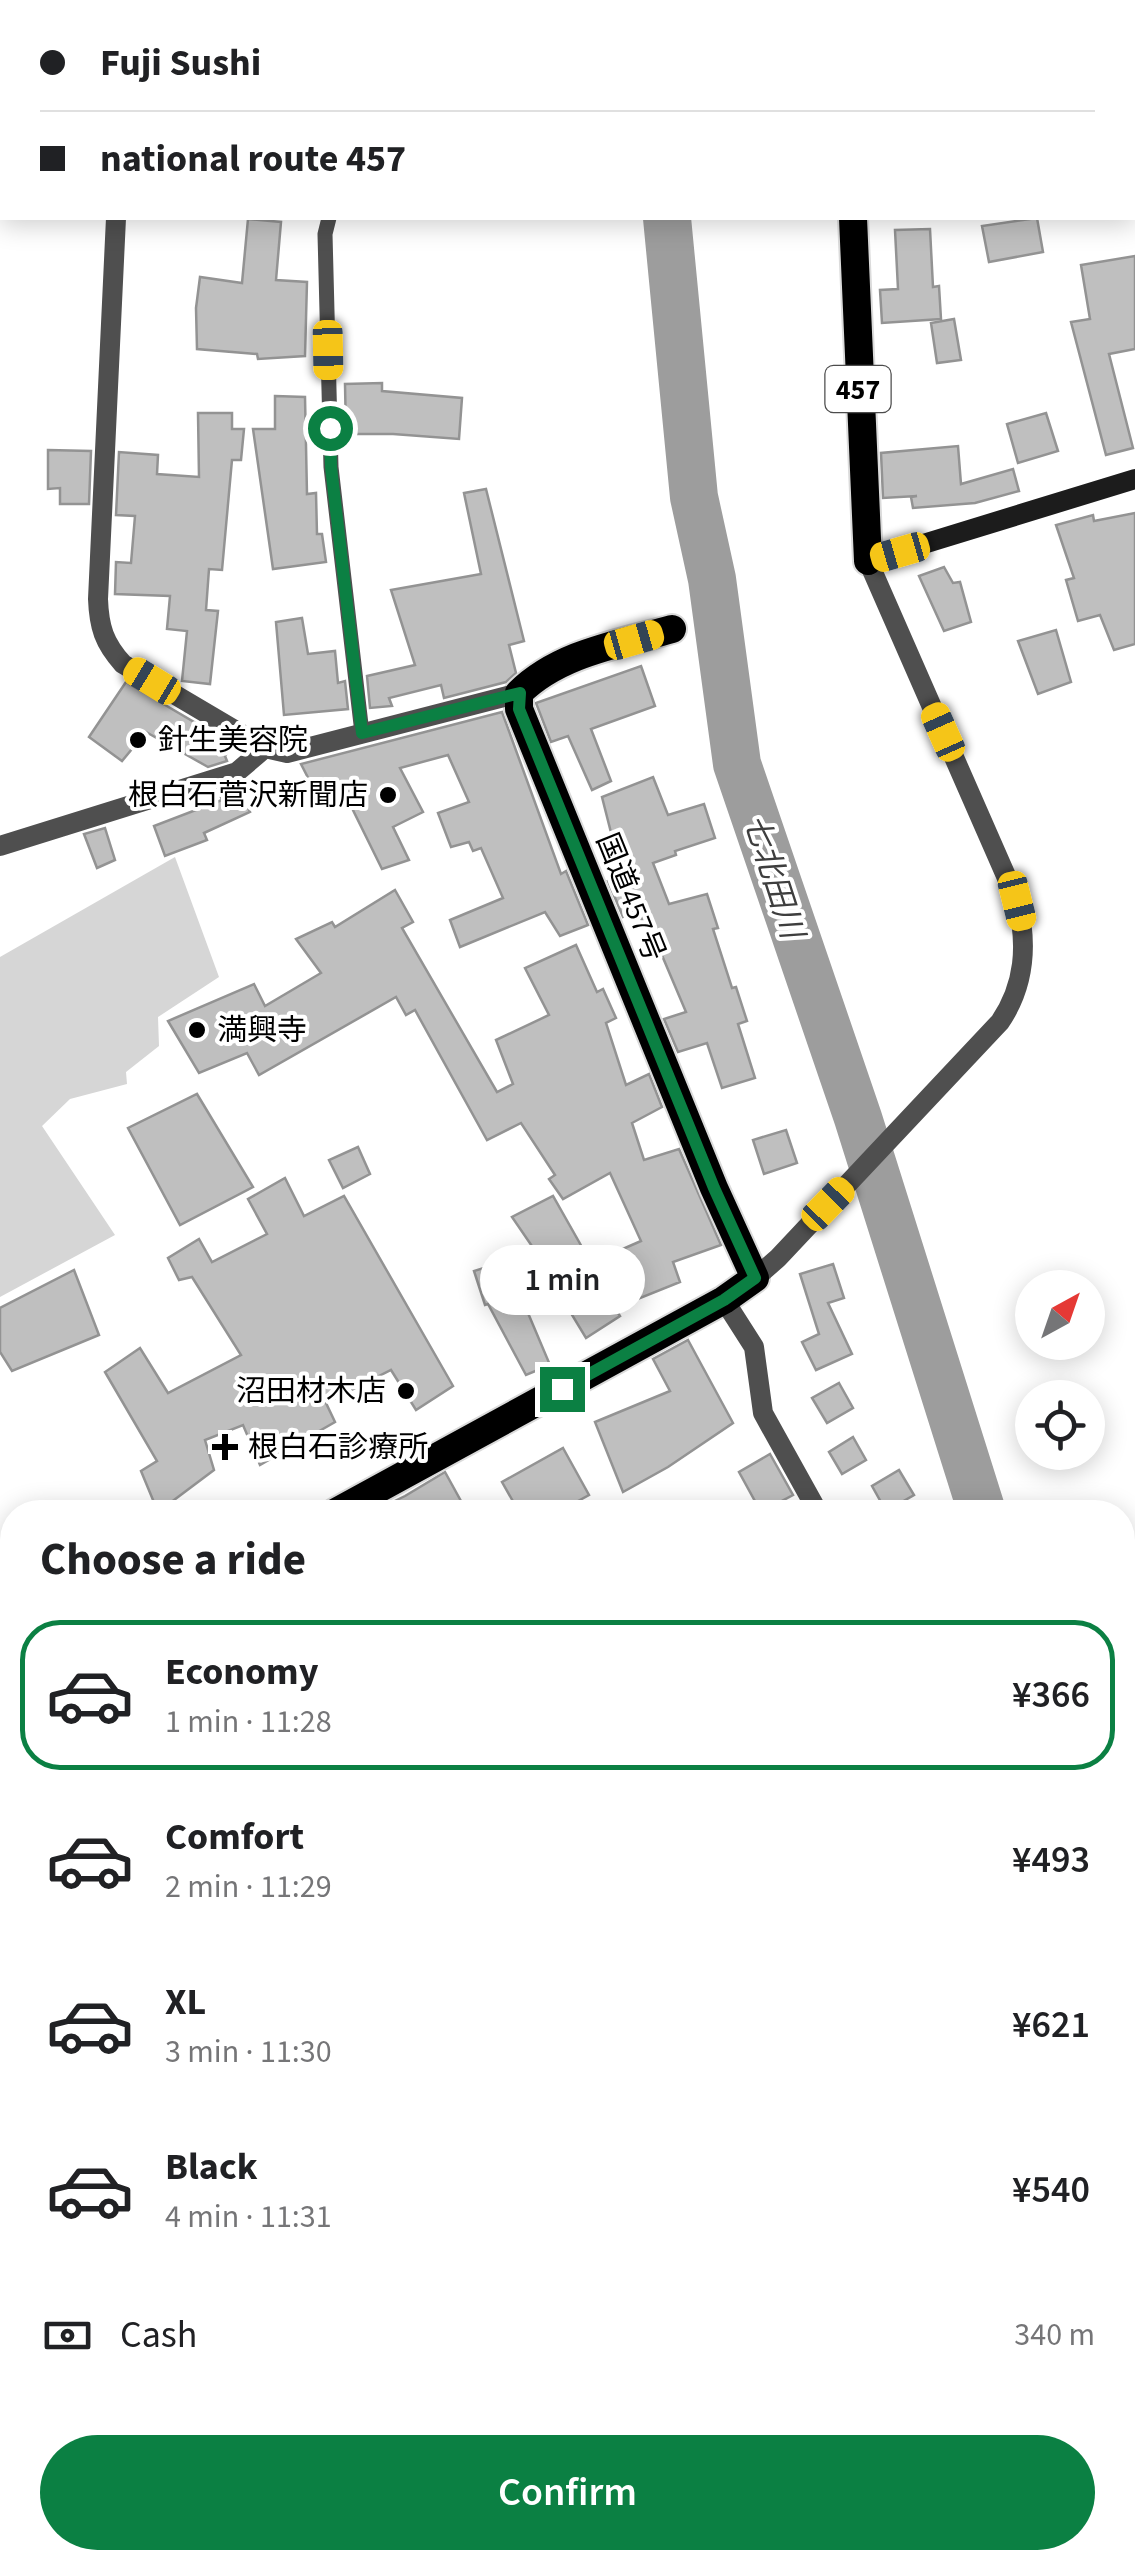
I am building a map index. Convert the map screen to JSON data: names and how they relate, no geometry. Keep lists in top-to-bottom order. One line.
{"streets":{"highway":["457","国道457号"]},"water":["七北田川"],"places":{"other":["針生美容院","根白石菅沢新聞店","満興寺","沼田材木店"],"health":["根白石診療所"]},"north":"top right","page":{"banner":["Fuji Sushi","national route 457"],"bubble":"1 min","heading":"Choose a ride","list":[{"name":"Economy","note":"1 min · 11:28","value":"¥366"},{"name":"Comfort","note":"2 min · 11:29","value":"¥493"},{"name":"XL","note":"3 min · 11:30","value":"¥621"},{"name":"Black","note":"4 min · 11:31","value":"¥540"}],"pay":["Cash","340 m"],"buttons":"Confirm"}}
